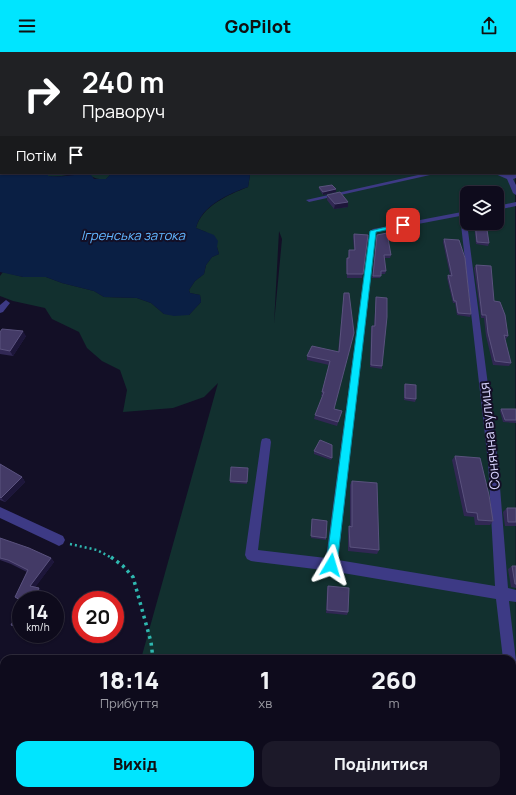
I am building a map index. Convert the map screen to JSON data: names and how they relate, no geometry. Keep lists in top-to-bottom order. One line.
{"streets":{"street":["Сонячна вулиця"]},"water":["Ігренська затока"],"page":{"header":"GoPilot","turn":["240 m","Праворуч"],"then":"Потім","speed":"14 km/h","limit":"20","eta":["18:14","Прибуття","1","хв","260","m"],"buttons":["Вихід","Поділитися"]}}
